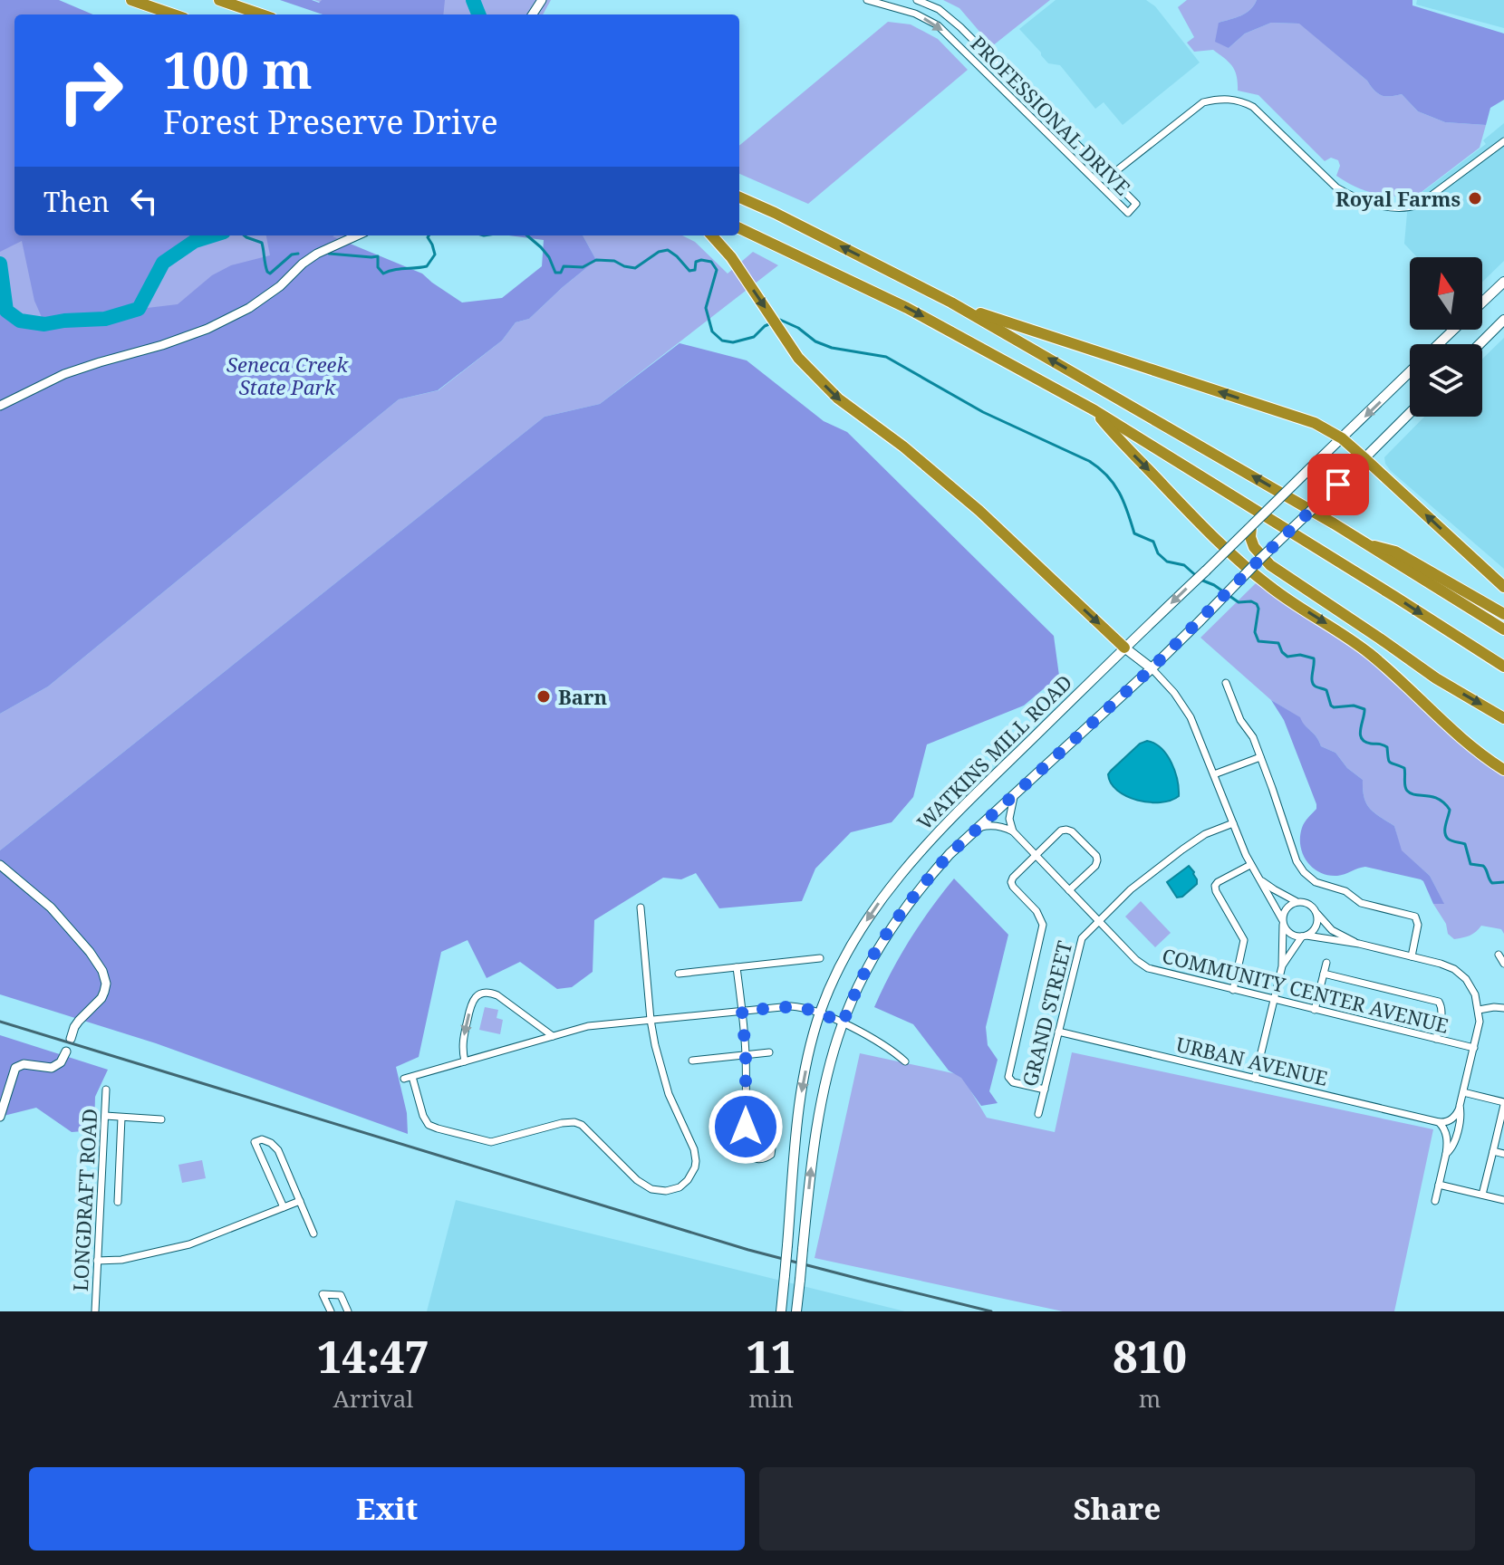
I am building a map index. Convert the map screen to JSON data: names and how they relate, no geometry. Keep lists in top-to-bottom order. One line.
{"streets":{"main road":["WATKINS MILL ROAD"],"street":["PROFESSIONAL DRIVE","COMMUNITY CENTER AVENUE","GRAND STREET","URBAN AVENUE","LONGDRAFT ROAD"]},"crossings":[["COMMUNITY CENTER AVENUE","GRAND STREET"],["GRAND STREET","URBAN AVENUE"]],"parks":["Seneca Creek State Park"],"places":["Royal Farms","Barn"],"north":"top","page":{"turn":["100 m","Forest Preserve Drive"],"then":"Then","eta":["14:47","Arrival","11","min","810","m"],"buttons":["Exit","Share"]}}
